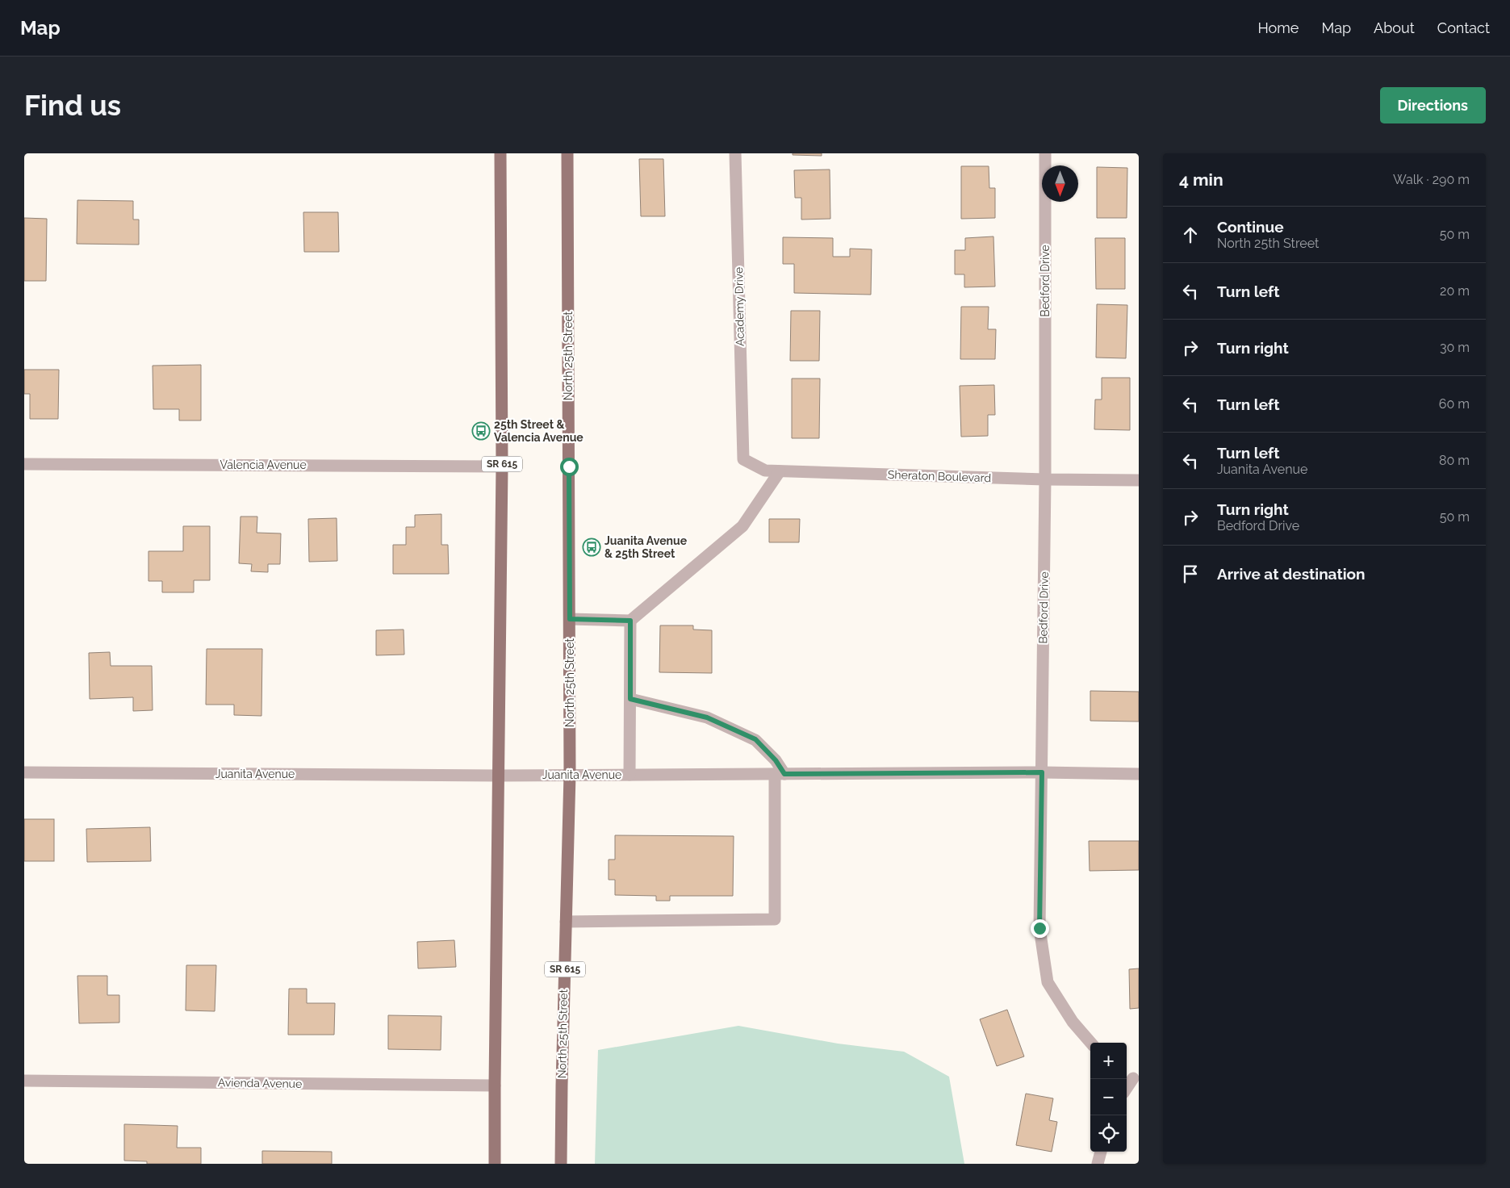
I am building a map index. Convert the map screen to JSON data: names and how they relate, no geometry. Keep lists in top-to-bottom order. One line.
{"streets":{"main road":["North 25th Street","SR 615"],"street":["Bedford Drive","Academy Drive","Valencia Avenue","Sheraton Boulevard","Juanita Avenue","Avienda Avenue"]},"crossings":[["Bedford Drive","Sheraton Boulevard"],["Bedford Drive","Juanita Avenue"],["Academy Drive","Sheraton Boulevard"],["North 25th Street","Juanita Avenue"],["SR 615","Valencia Avenue"],["SR 615","Juanita Avenue"],["SR 615","Avienda Avenue"]],"places":{"bus stop":["25th Street & Valencia Avenue","Juanita Avenue & 25th Street"]},"north":"bottom","page":{"header":"Map","nav":["Home","Map","About","Contact"],"buttons":"Directions","title":"Find us","heading":["4 min","Walk · 290 m"],"list":[["Continue","North 25th Street","50 m"],["Turn left","20 m"],["Turn right","30 m"],["Turn left","60 m"],["Turn left","Juanita Avenue","80 m"],["Turn right","Bedford Drive","50 m"],"Arrive at destination"],"map_buttons":["+","−"]}}
